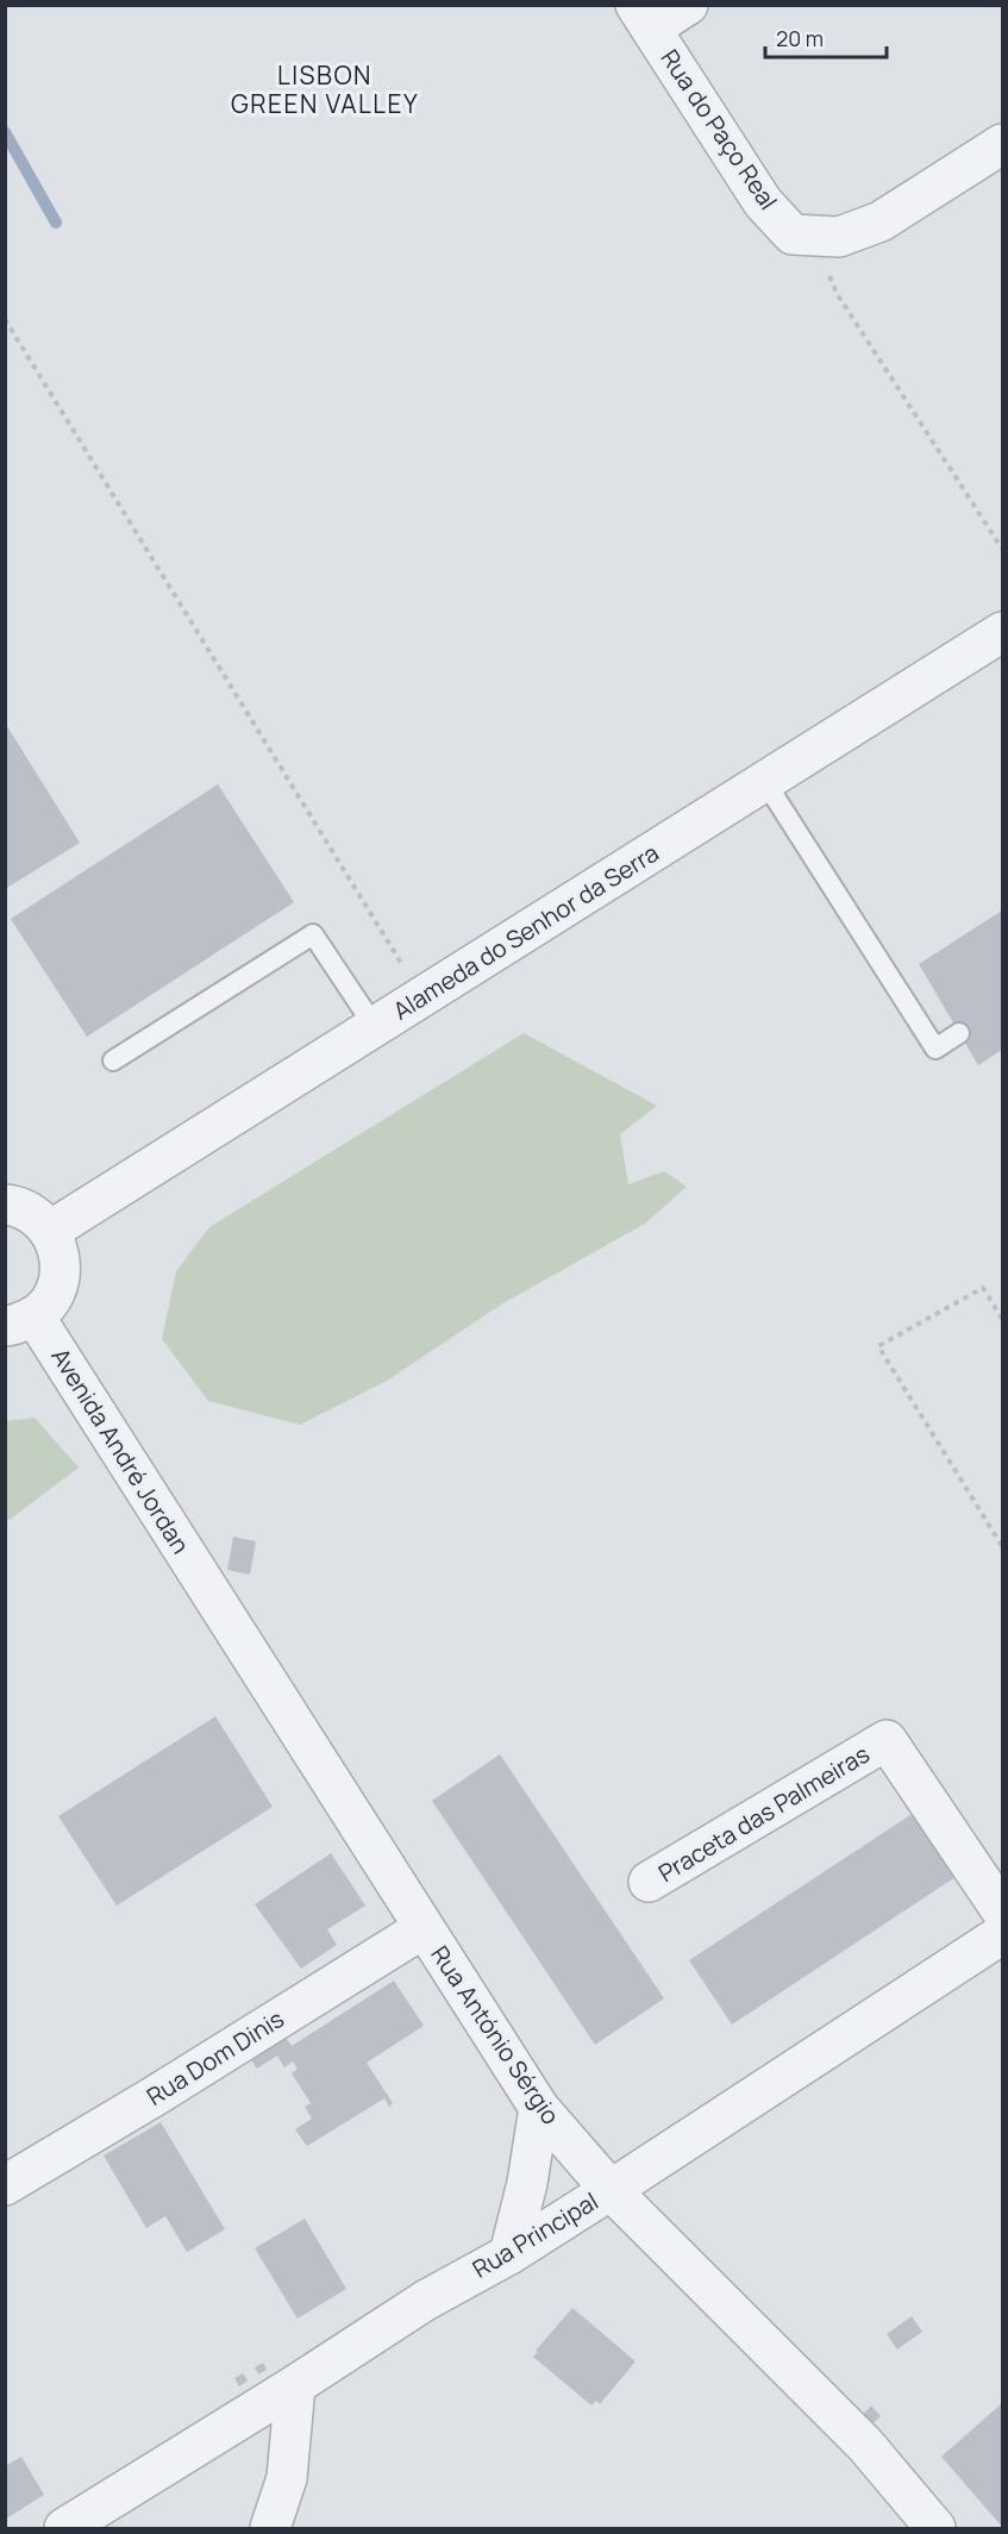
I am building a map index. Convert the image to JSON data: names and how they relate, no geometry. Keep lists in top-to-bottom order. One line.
{"streets":{"street":["Rua do Paço Real","Alameda do Senhor da Serra","Avenida André Jordan","Praceta das Palmeiras","Rua António Sérgio","Rua Dom Dinis","Rua Principal"]},"crossings":[["Avenida André Jordan","Rua António Sérgio"],["Rua António Sérgio","Rua Dom Dinis"],["Rua António Sérgio","Rua Principal"]],"districts":["LISBON GREEN VALLEY"],"scale_bar":"20 m"}
